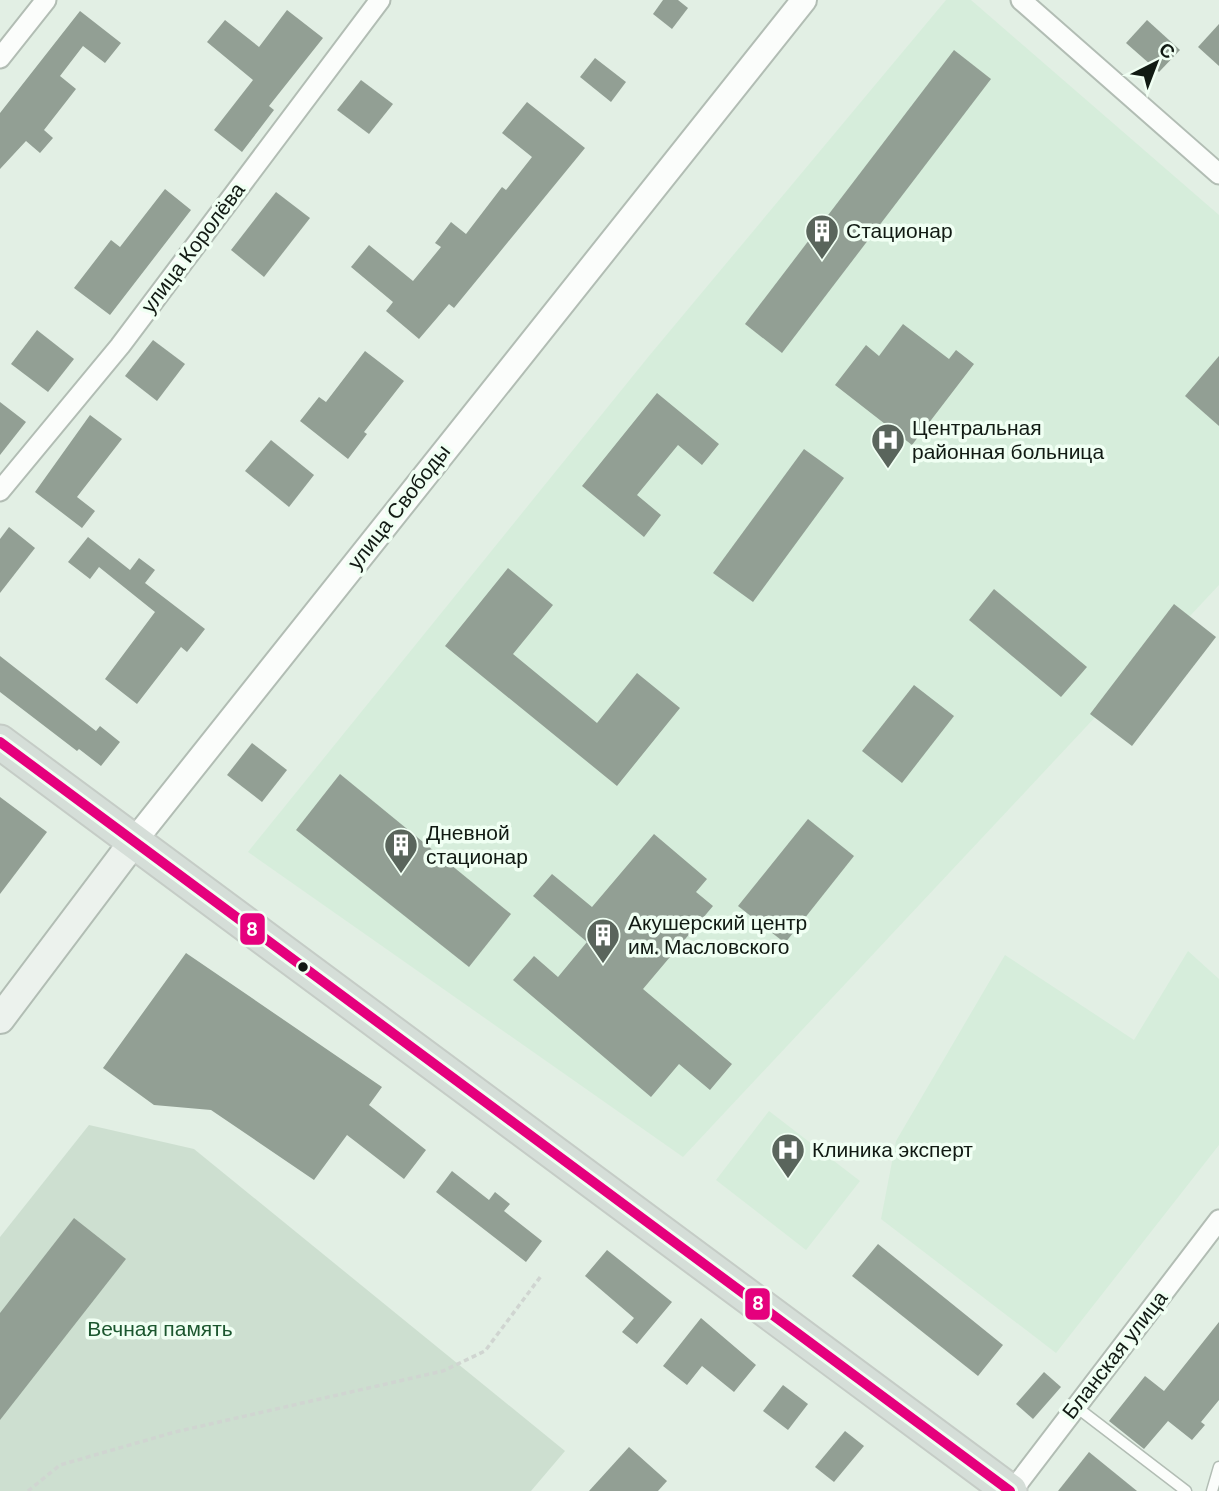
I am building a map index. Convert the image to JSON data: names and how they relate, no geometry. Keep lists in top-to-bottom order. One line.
{"streets":{"main road":["улица Свободы"],"street":["улица Королёва","Бланская улица"]},"parks":["Вечная память"],"places":{"building":["Стационар","Дневной стационар","Акушерский центр им. Масловского"],"hospital":["Центральная районная больница","Клиника эксперт"]},"lines":["transit line 8"],"north":"top right"}
